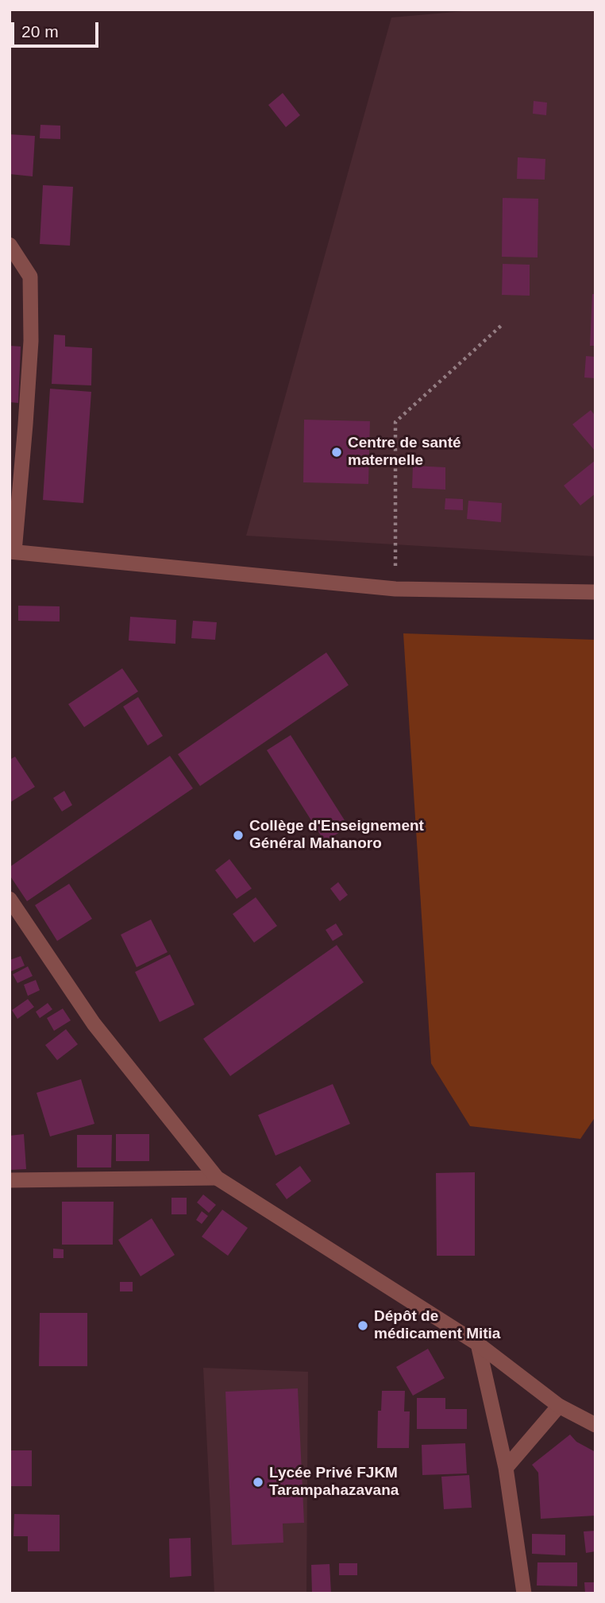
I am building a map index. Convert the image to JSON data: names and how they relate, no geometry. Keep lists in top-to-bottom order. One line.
{"places":["Centre de santé maternelle","Collège d'Enseignement Général Mahanoro","Dépôt de médicament Mitia","Lycée Privé FJKM Tarampahazavana"],"scale_bar":"20 m"}
